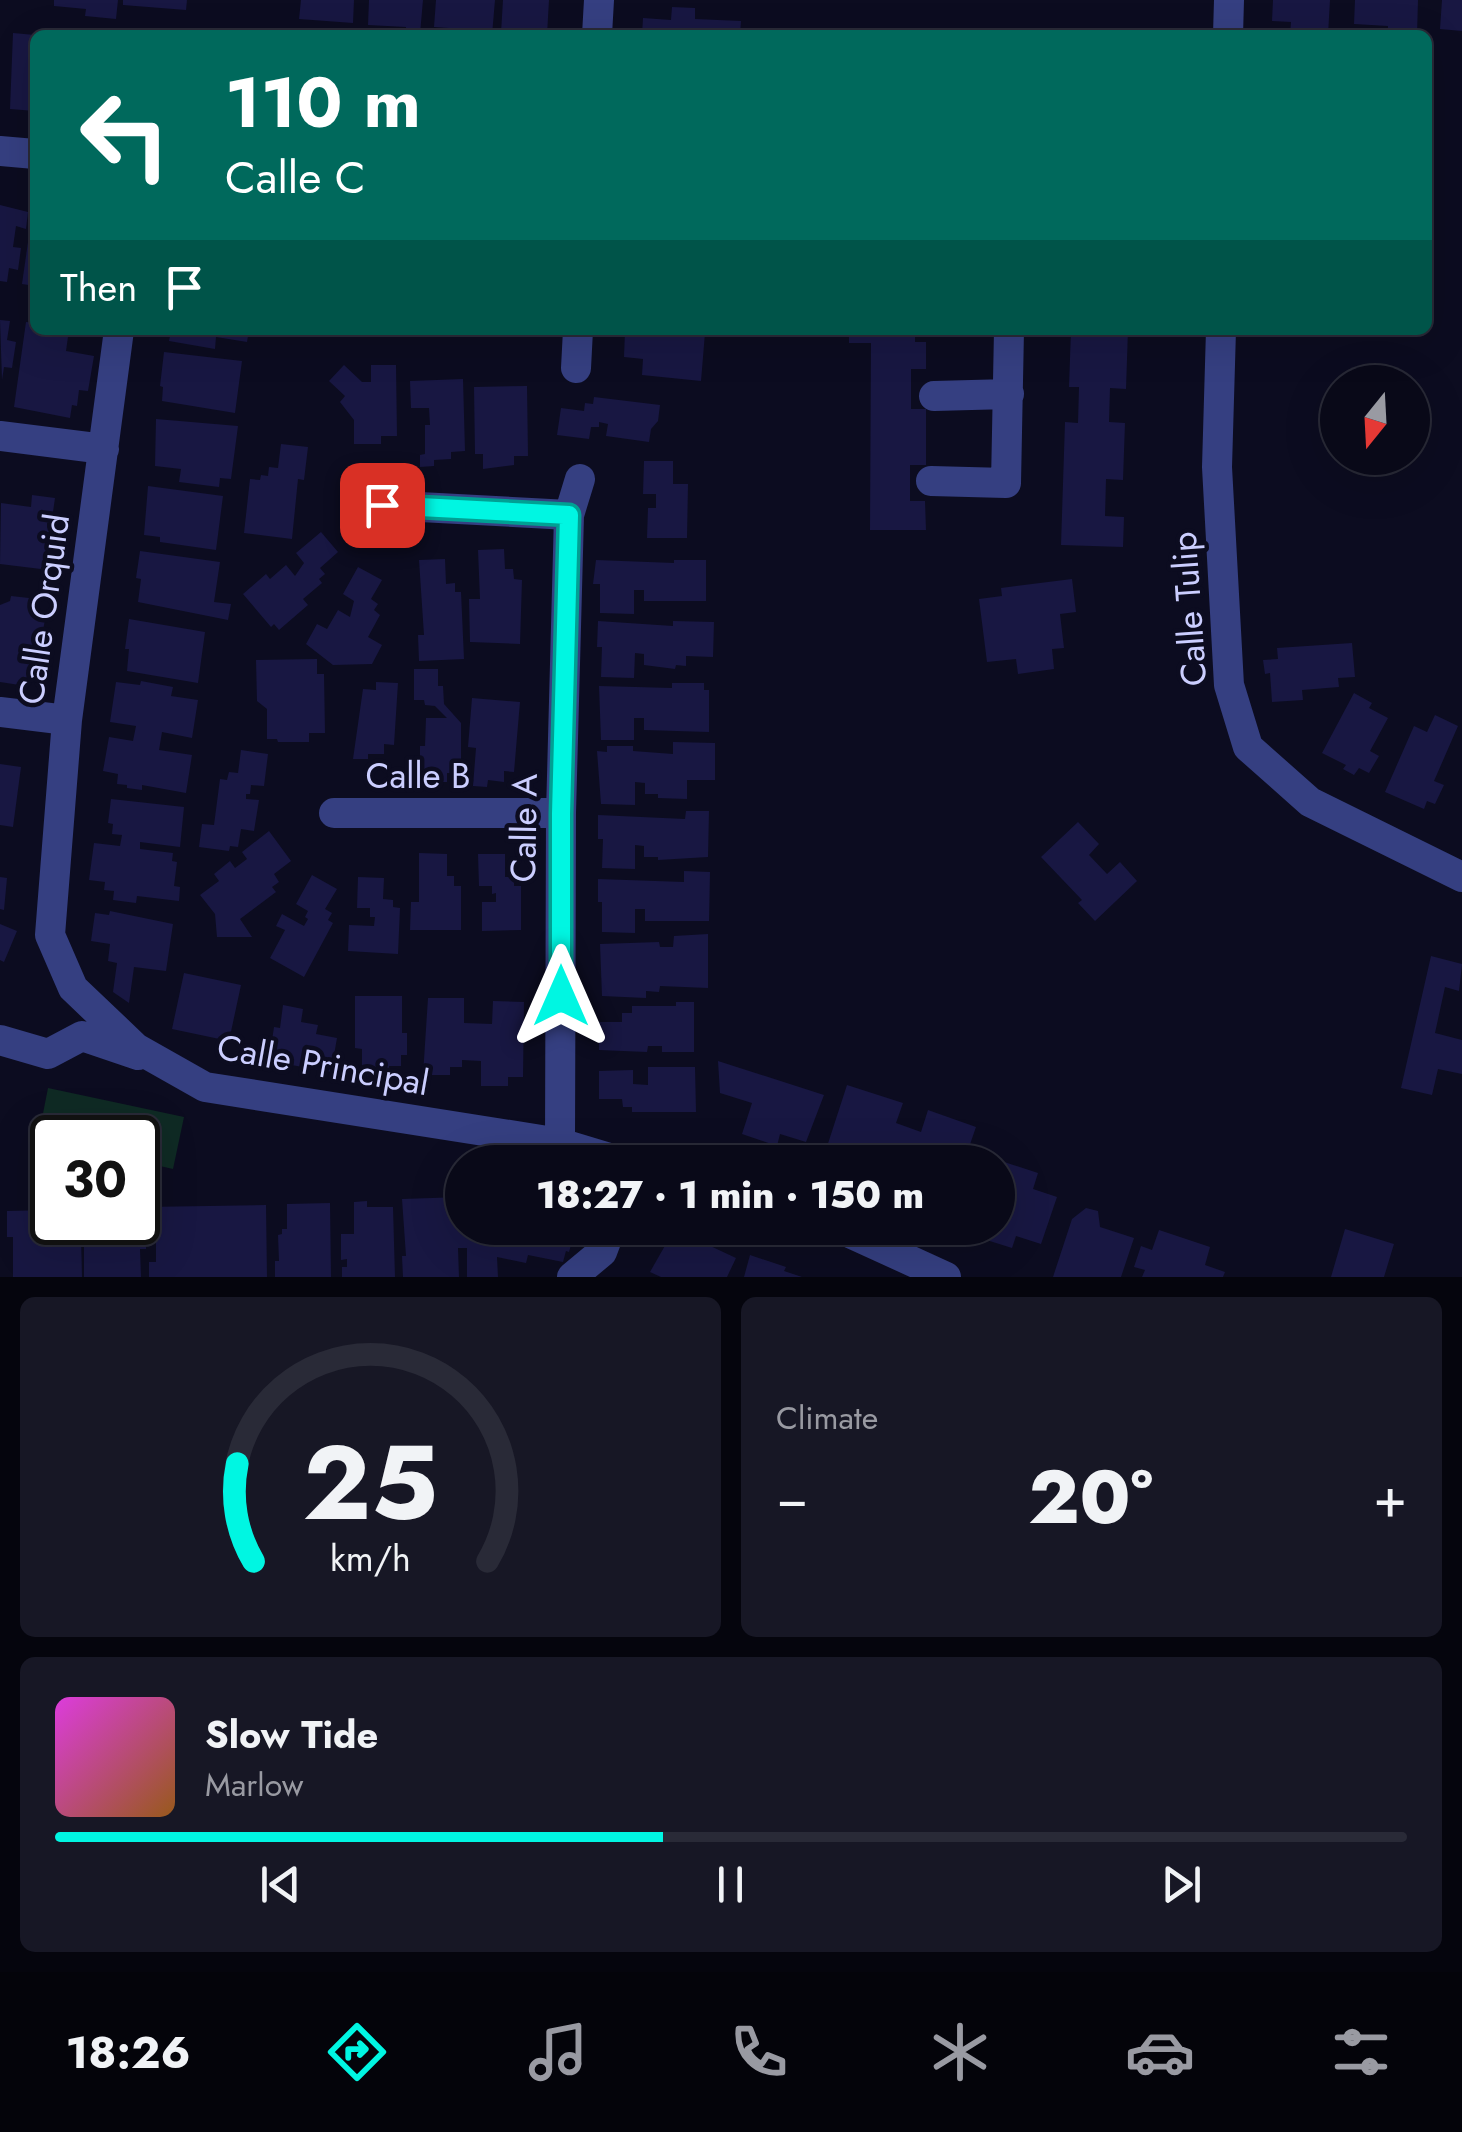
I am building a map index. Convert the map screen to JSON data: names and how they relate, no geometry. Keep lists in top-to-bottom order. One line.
{"streets":{"street":["Calle Orquid","Calle Tulip","Calle B","Calle A","Calle Principal"]},"crossings":[["Calle Orquid","Calle Principal"],["Calle B","Calle A"],["Calle A","Calle Principal"]],"north":"bottom","page":{"turn":["110 m","Calle C"],"then":"Then","limit":"30","trip":"18:27 · 1 min · 150 m","tile":"Climate","heat":["−","20°","+"],"song":["Slow Tide","Marlow"],"tabs":"18:26","gauge":["25","km/h"]}}
